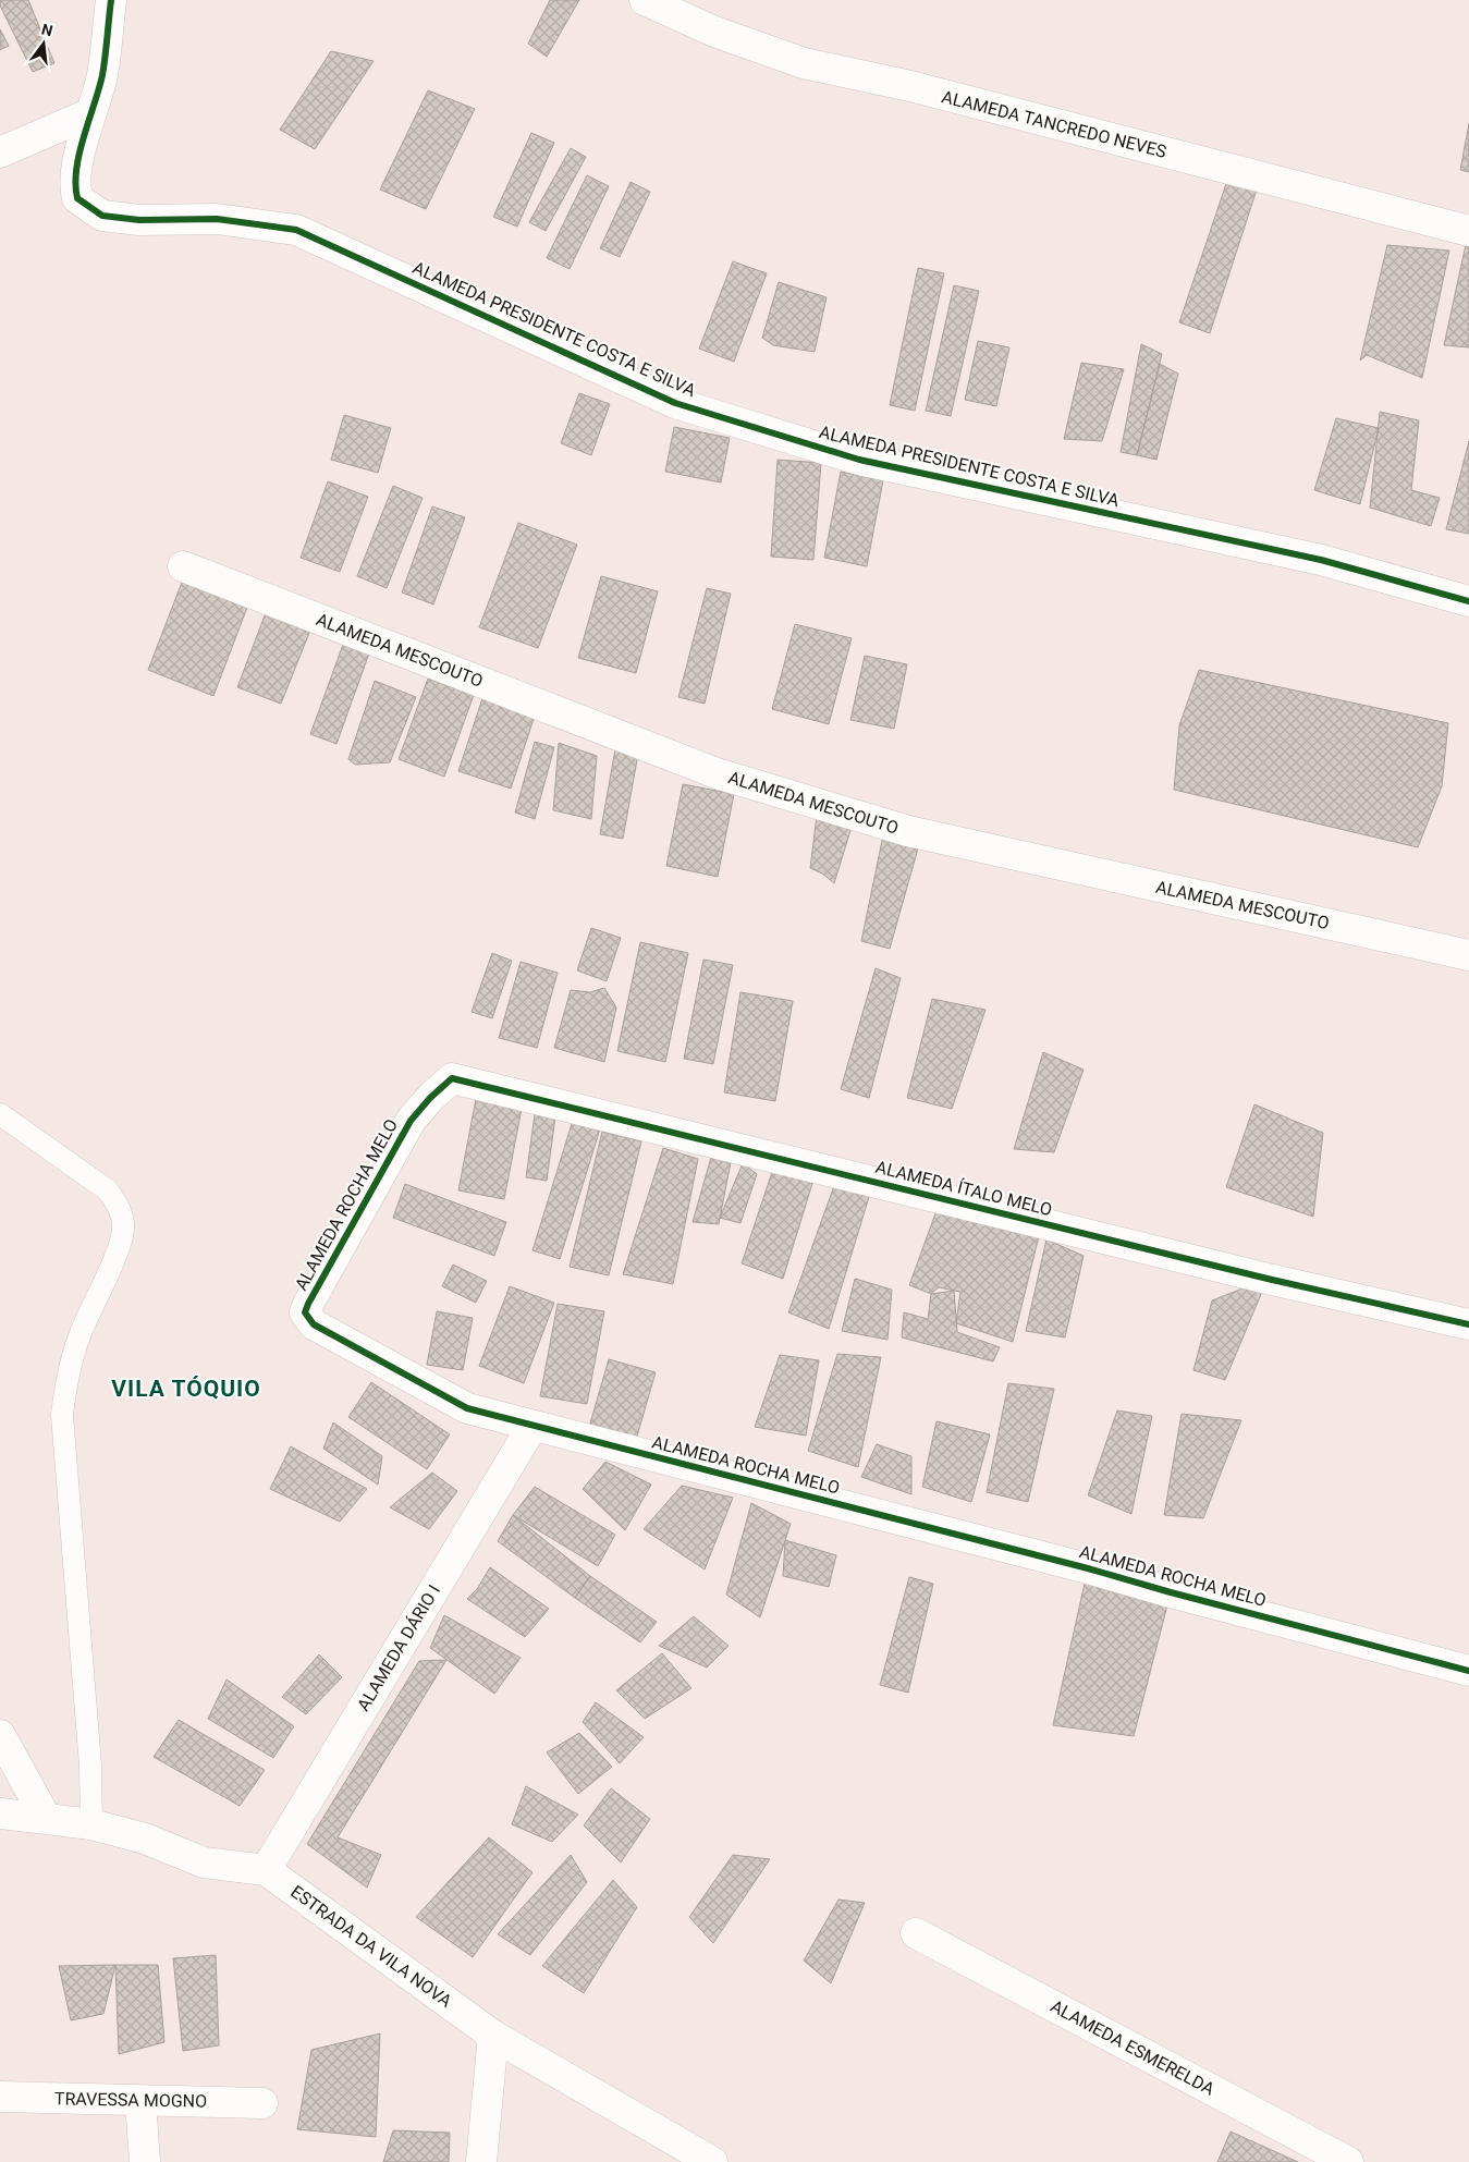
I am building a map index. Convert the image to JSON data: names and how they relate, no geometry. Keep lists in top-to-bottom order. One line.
{"streets":{"street":["ALAMEDA TANCREDO NEVES","ALAMEDA PRESIDENTE COSTA E SILVA","ALAMEDA MESCOUTO","ALAMEDA ÍTALO MELO","ALAMEDA ROCHA MELO","ALAMEDA DÁRIO I","ESTRADA DA VILA NOVA","ALAMEDA ESMERELDA","TRAVESSA MOGNO"]},"crossings":[["ALAMEDA ÍTALO MELO","ALAMEDA ROCHA MELO"],["ALAMEDA ROCHA MELO","ALAMEDA DÁRIO I"],["ALAMEDA DÁRIO I","ESTRADA DA VILA NOVA"]],"districts":["VILA TÓQUIO"],"north":"top"}
